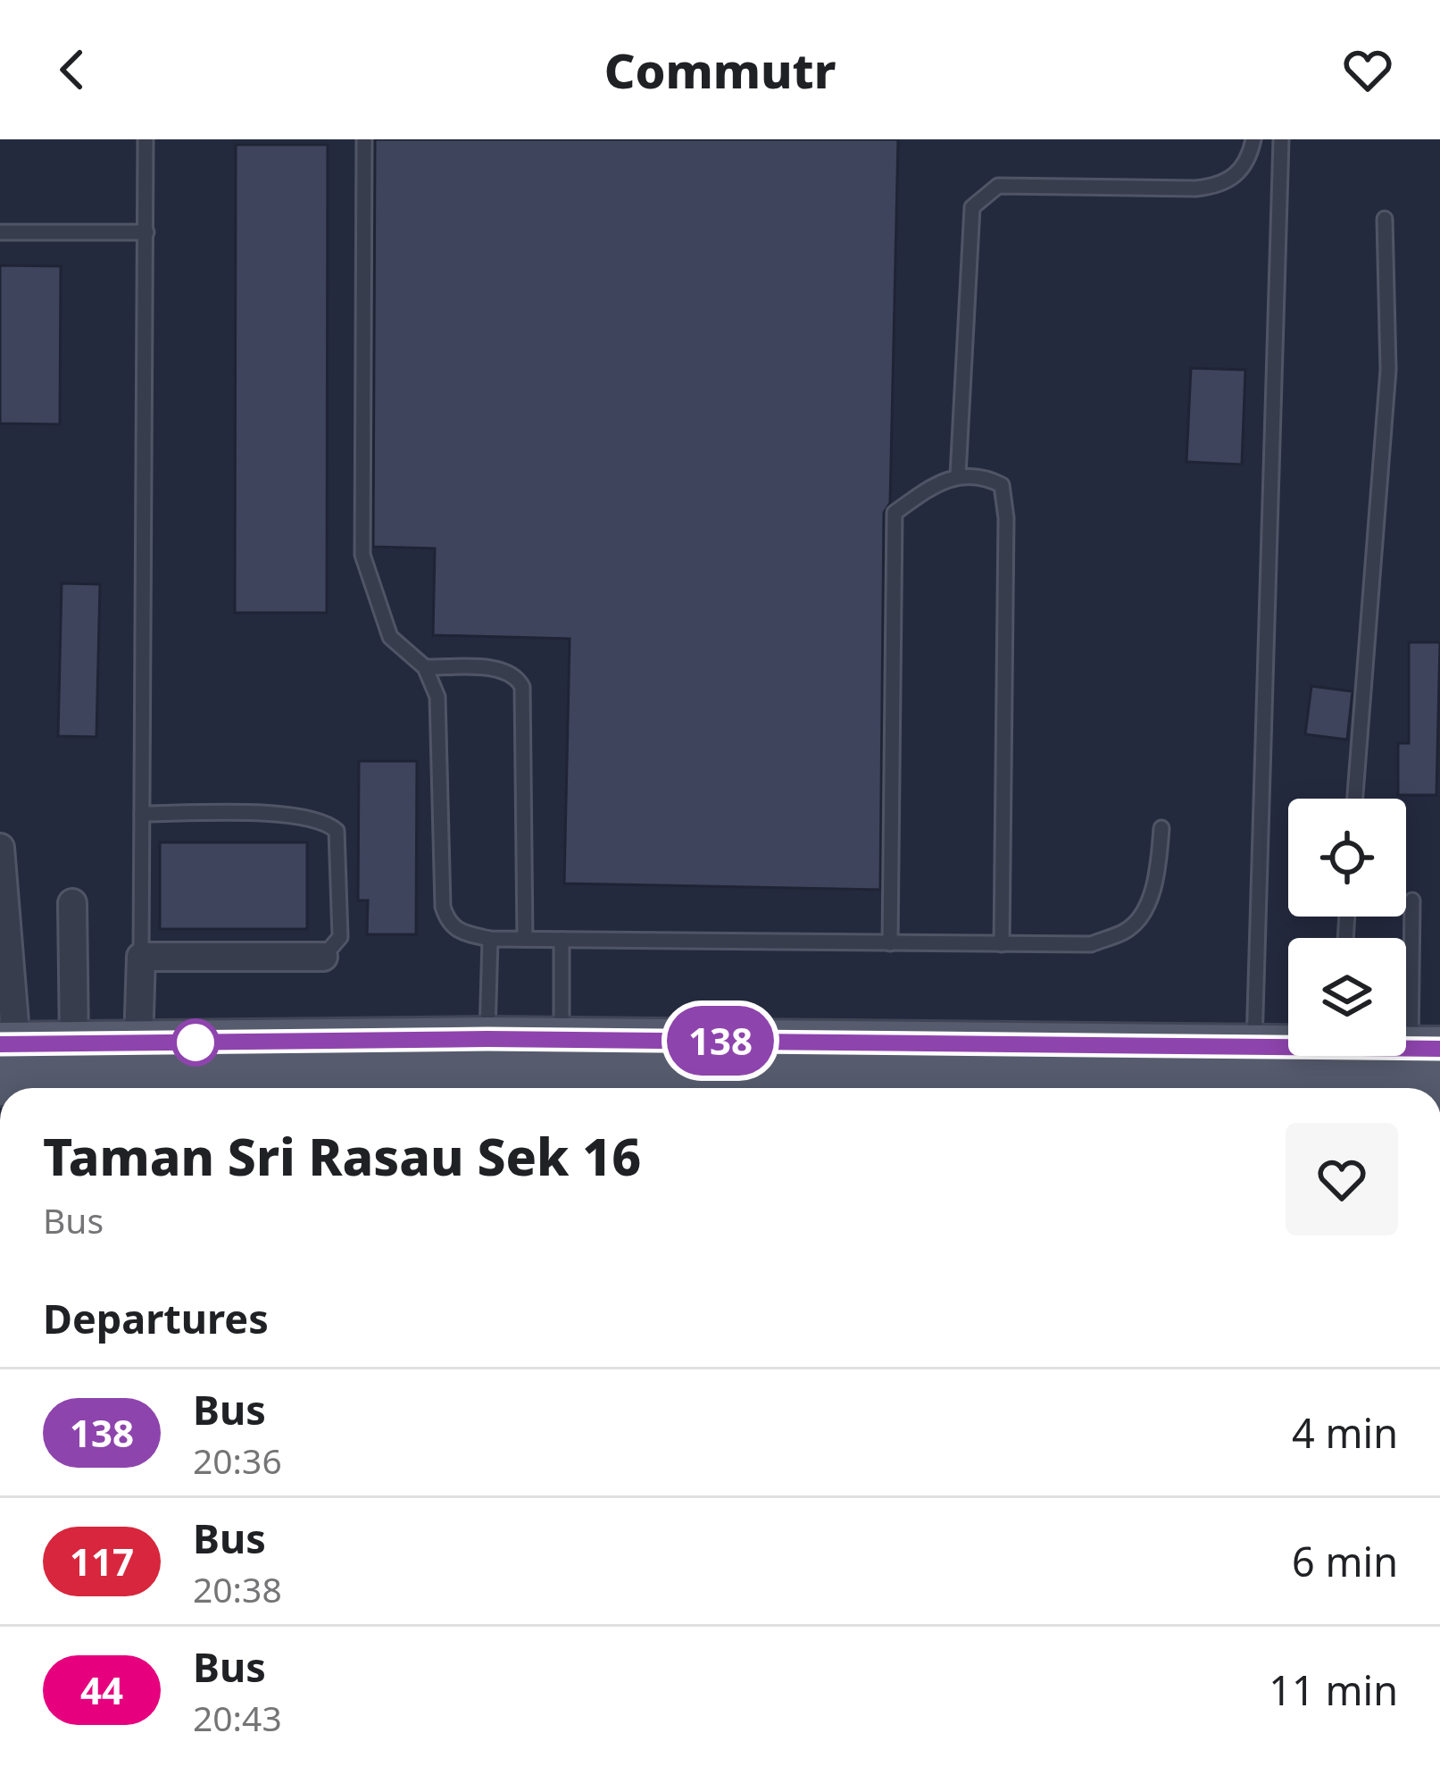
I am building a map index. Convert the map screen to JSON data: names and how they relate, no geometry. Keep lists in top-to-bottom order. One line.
{"lines":["bus line 138"],"page":{"header":"Commutr","on_map":"138","heading":[["Taman Sri Rasau Sek 16","Bus"],"Departures"],"list":[{"mark":"138","name":"Bus","note":"20:36","value":"4 min"},{"mark":"117","name":"Bus","note":"20:38","value":"6 min"},{"mark":"44","name":"Bus","note":"20:43","value":"11 min"}]}}
